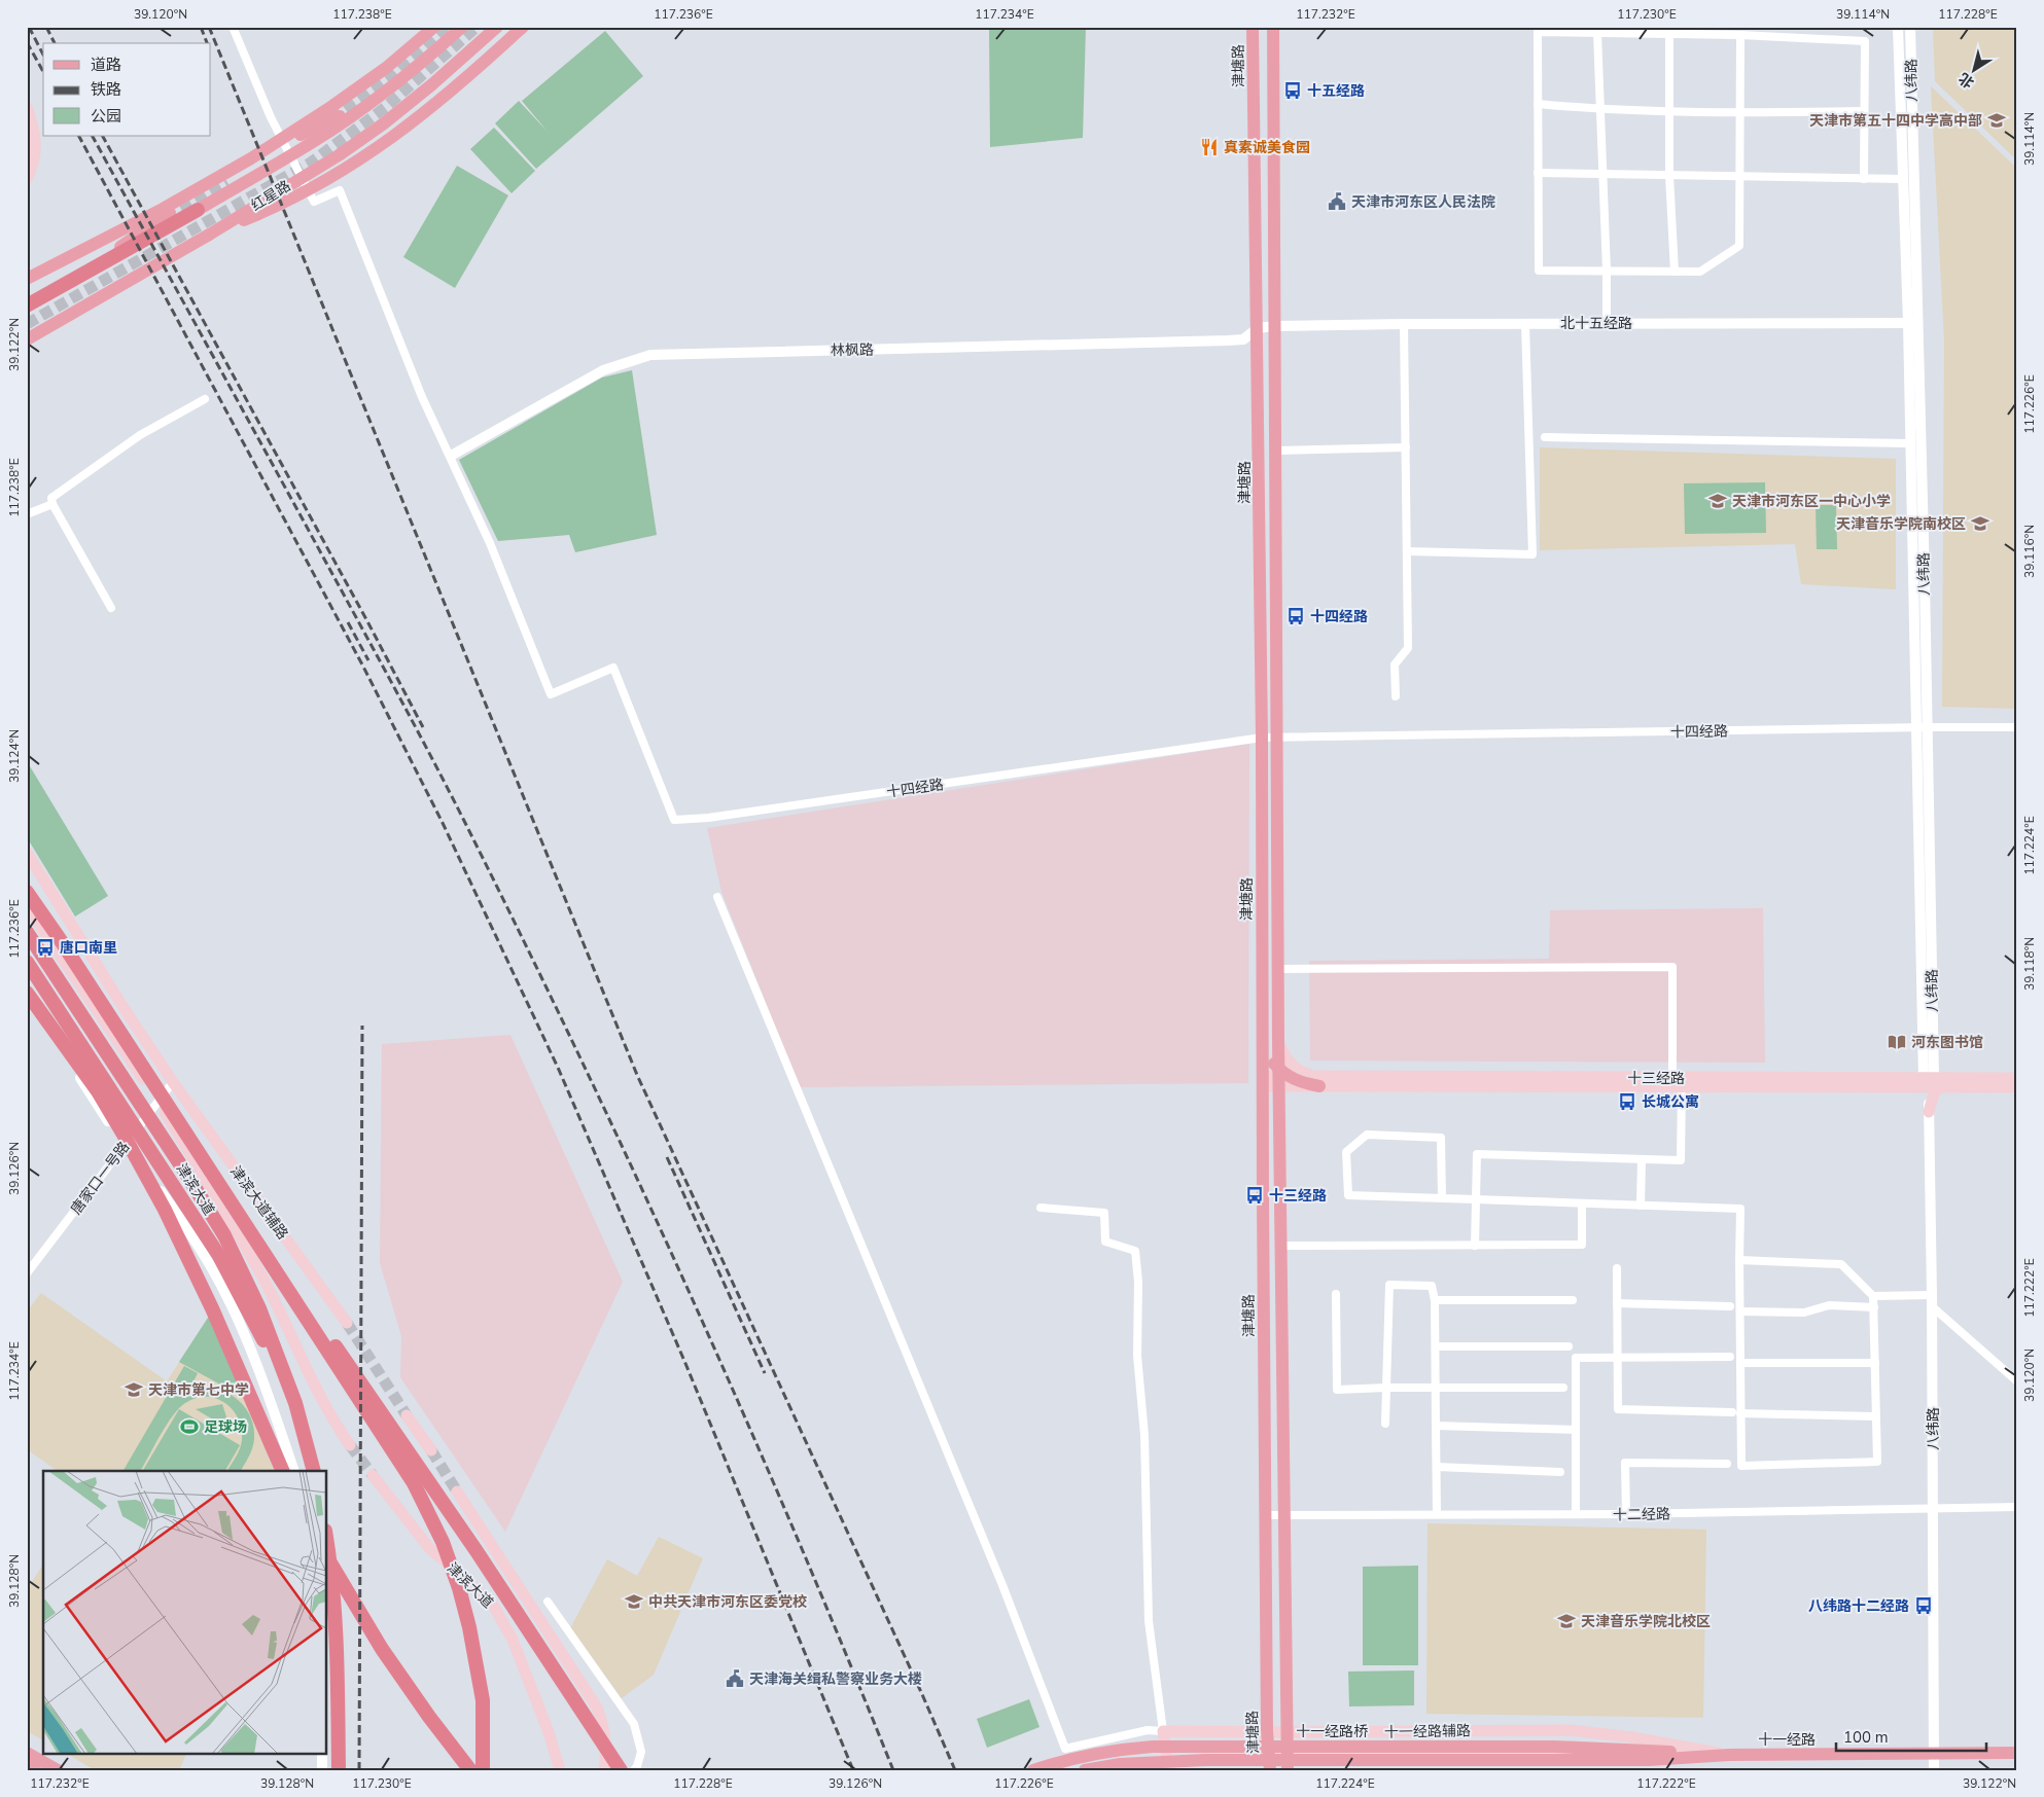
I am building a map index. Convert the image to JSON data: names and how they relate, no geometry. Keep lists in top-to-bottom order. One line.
{"streets":{"highway":["红星路","津滨大道"],"main road":["津塘路","十三经路","津滨大道辅路","十一经路桥","十一经路辅路","十一经路"],"street":["八纬路","北十五经路","林枫路","十四经路","唐家口一号路","十二经路"]},"crossings":[["津塘路","林枫路"],["津塘路","十四经路"],["津塘路","十二经路"],["津塘路","十一经路辅路"],["八纬路","北十五经路"],["八纬路","十四经路"],["八纬路","十三经路"],["八纬路","十二经路"],["八纬路","十一经路"],["北十五经路","林枫路"],["林枫路","十四经路"],["唐家口一号路","津滨大道辅路"],["十一经路桥","十一经路辅路"],["十一经路桥","十一经路"],["十一经路辅路","十一经路"]],"places":{"bus stop":["十五经路","十四经路","唐口南里","长城公寓","十三经路","八纬路十二经路"],"school or university":["天津市第五十四中学高中部","天津市河东区一中心小学","天津音乐学院南校区","天津市第七中学","中共天津市河东区委党校","天津音乐学院北校区"],"restaurant":["真素诚美食园"],"public building":["天津市河东区人民法院","天津海关缉私警察业务大楼"],"library":["河东图书馆"],"sports":["足球场"]},"legend":["道路","铁路","公园"],"scale_bar":"100 m","north":"bottom left","coordinates":["39.120°N","117.238°E","117.236°E","117.234°E","117.232°E","117.230°E","39.114°N","117.228°E","39.122°N","117.226°E","39.116°N","39.124°N","117.224°E","39.118°N","39.126°N","117.222°E","39.128°N"]}
